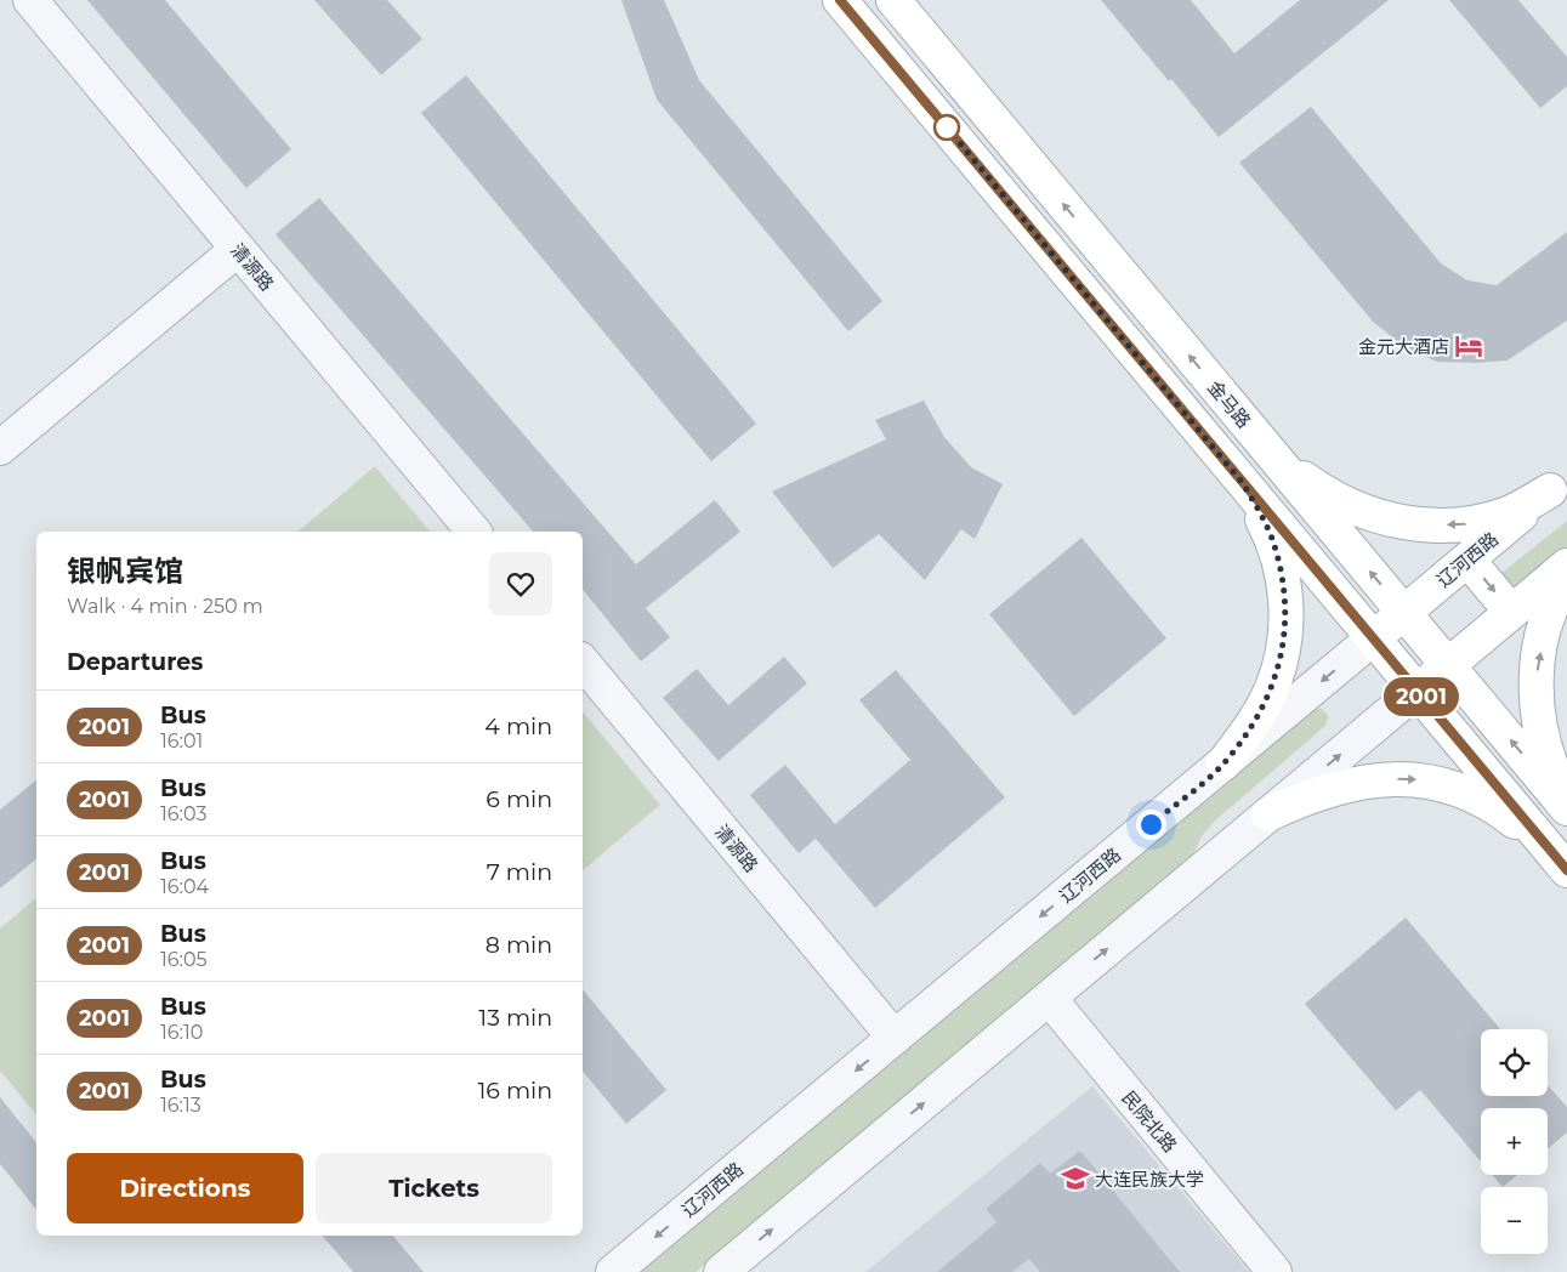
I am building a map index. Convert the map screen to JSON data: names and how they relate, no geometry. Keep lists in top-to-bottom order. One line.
{"streets":{"main road":["金马路","辽河西路"],"street":["清源路","民院北路"]},"crossings":[["清源路","辽河西路"],["金马路","辽河西路"]],"one_way":["辽河西路"],"places":{"hotel":["金元大酒店"],"school or university":["大连民族大学"]},"lines":["bus line 2001"],"page":{"on_map":"2001","heading":[["银帆宾馆","Walk · 4 min · 250 m"],"Departures"],"list":[{"mark":"2001","name":"Bus","note":"16:01","value":"4 min"},{"mark":"2001","name":"Bus","note":"16:03","value":"6 min"},{"mark":"2001","name":"Bus","note":"16:04","value":"7 min"},{"mark":"2001","name":"Bus","note":"16:05","value":"8 min"},{"mark":"2001","name":"Bus","note":"16:10","value":"13 min"},{"mark":"2001","name":"Bus","note":"16:13","value":"16 min"}],"map_buttons":["+","−"],"buttons":["Directions","Tickets"]}}
